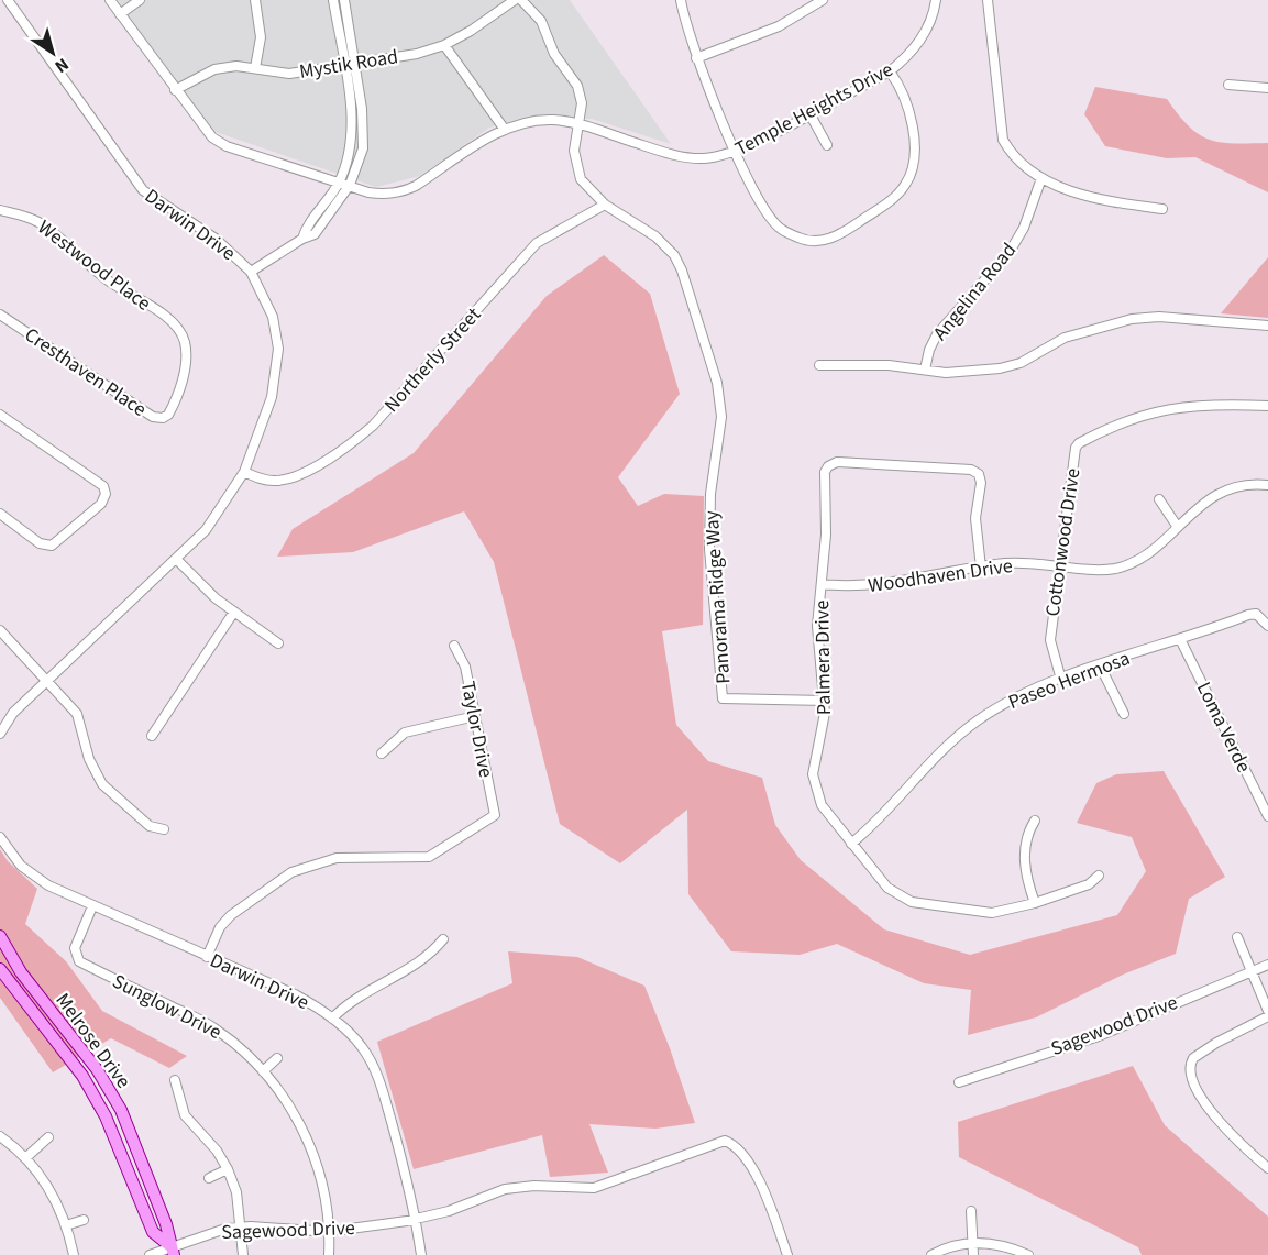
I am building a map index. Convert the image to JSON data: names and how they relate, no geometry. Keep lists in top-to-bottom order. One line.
{"streets":{"main road":["Melrose Drive"],"street":["Mystik Road","Temple Heights Drive","Darwin Drive","Westwood Place","Angelina Road","Northerly Street","Cresthaven Place","Cottonwood Drive","Woodhaven Drive","Panorama Ridge Way","Palmera Drive","Paseo Hermosa","Loma Verde","Taylor Drive","Sunglow Drive","Sagewood Drive"]},"crossings":[["Mystik Road","Temple Heights Drive"],["Darwin Drive","Northerly Street"],["Darwin Drive","Taylor Drive"],["Darwin Drive","Sunglow Drive"],["Darwin Drive","Sagewood Drive"],["Westwood Place","Cresthaven Place"],["Northerly Street","Panorama Ridge Way"],["Cottonwood Drive","Woodhaven Drive"],["Cottonwood Drive","Paseo Hermosa"],["Woodhaven Drive","Palmera Drive"],["Panorama Ridge Way","Palmera Drive"],["Palmera Drive","Paseo Hermosa"],["Paseo Hermosa","Loma Verde"],["Sunglow Drive","Sagewood Drive"],["Sagewood Drive","Melrose Drive"]],"north":"bottom right"}
